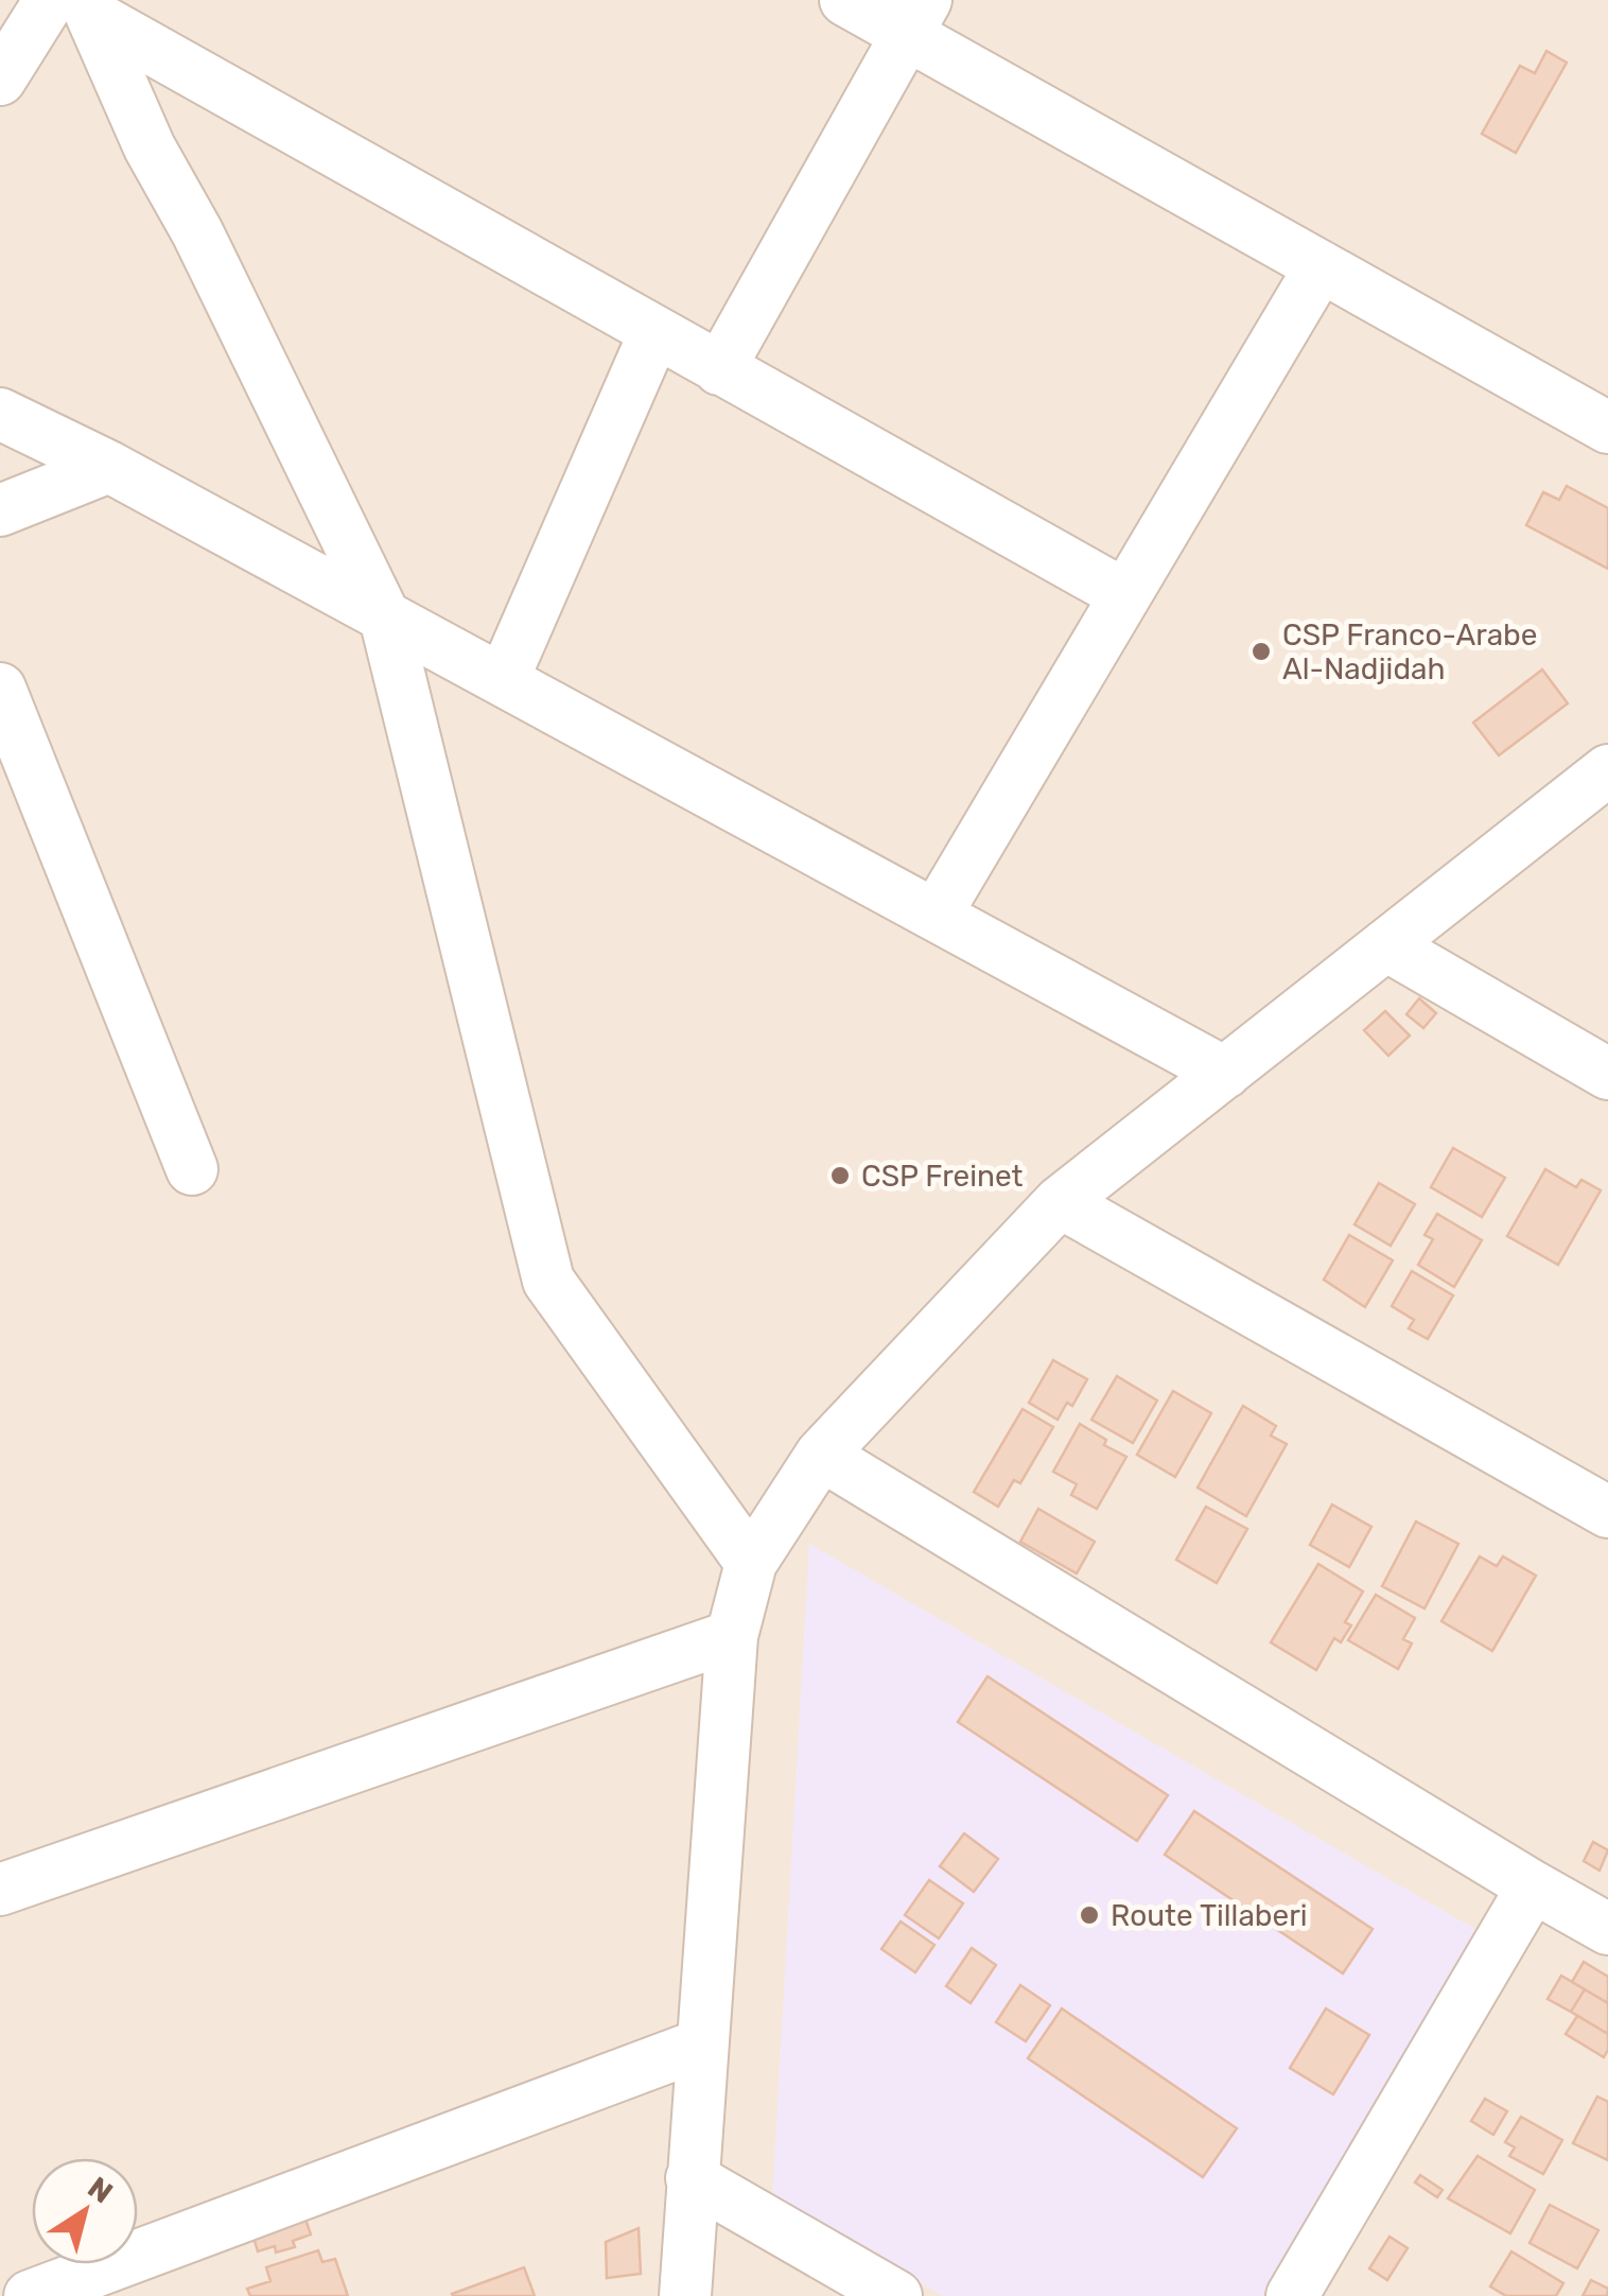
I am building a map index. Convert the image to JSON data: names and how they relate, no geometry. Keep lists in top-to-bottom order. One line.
{"places":["CSP Franco-Arabe Al-Nadjidah","CSP Freinet","Route Tillaberi"],"north":"top right"}
